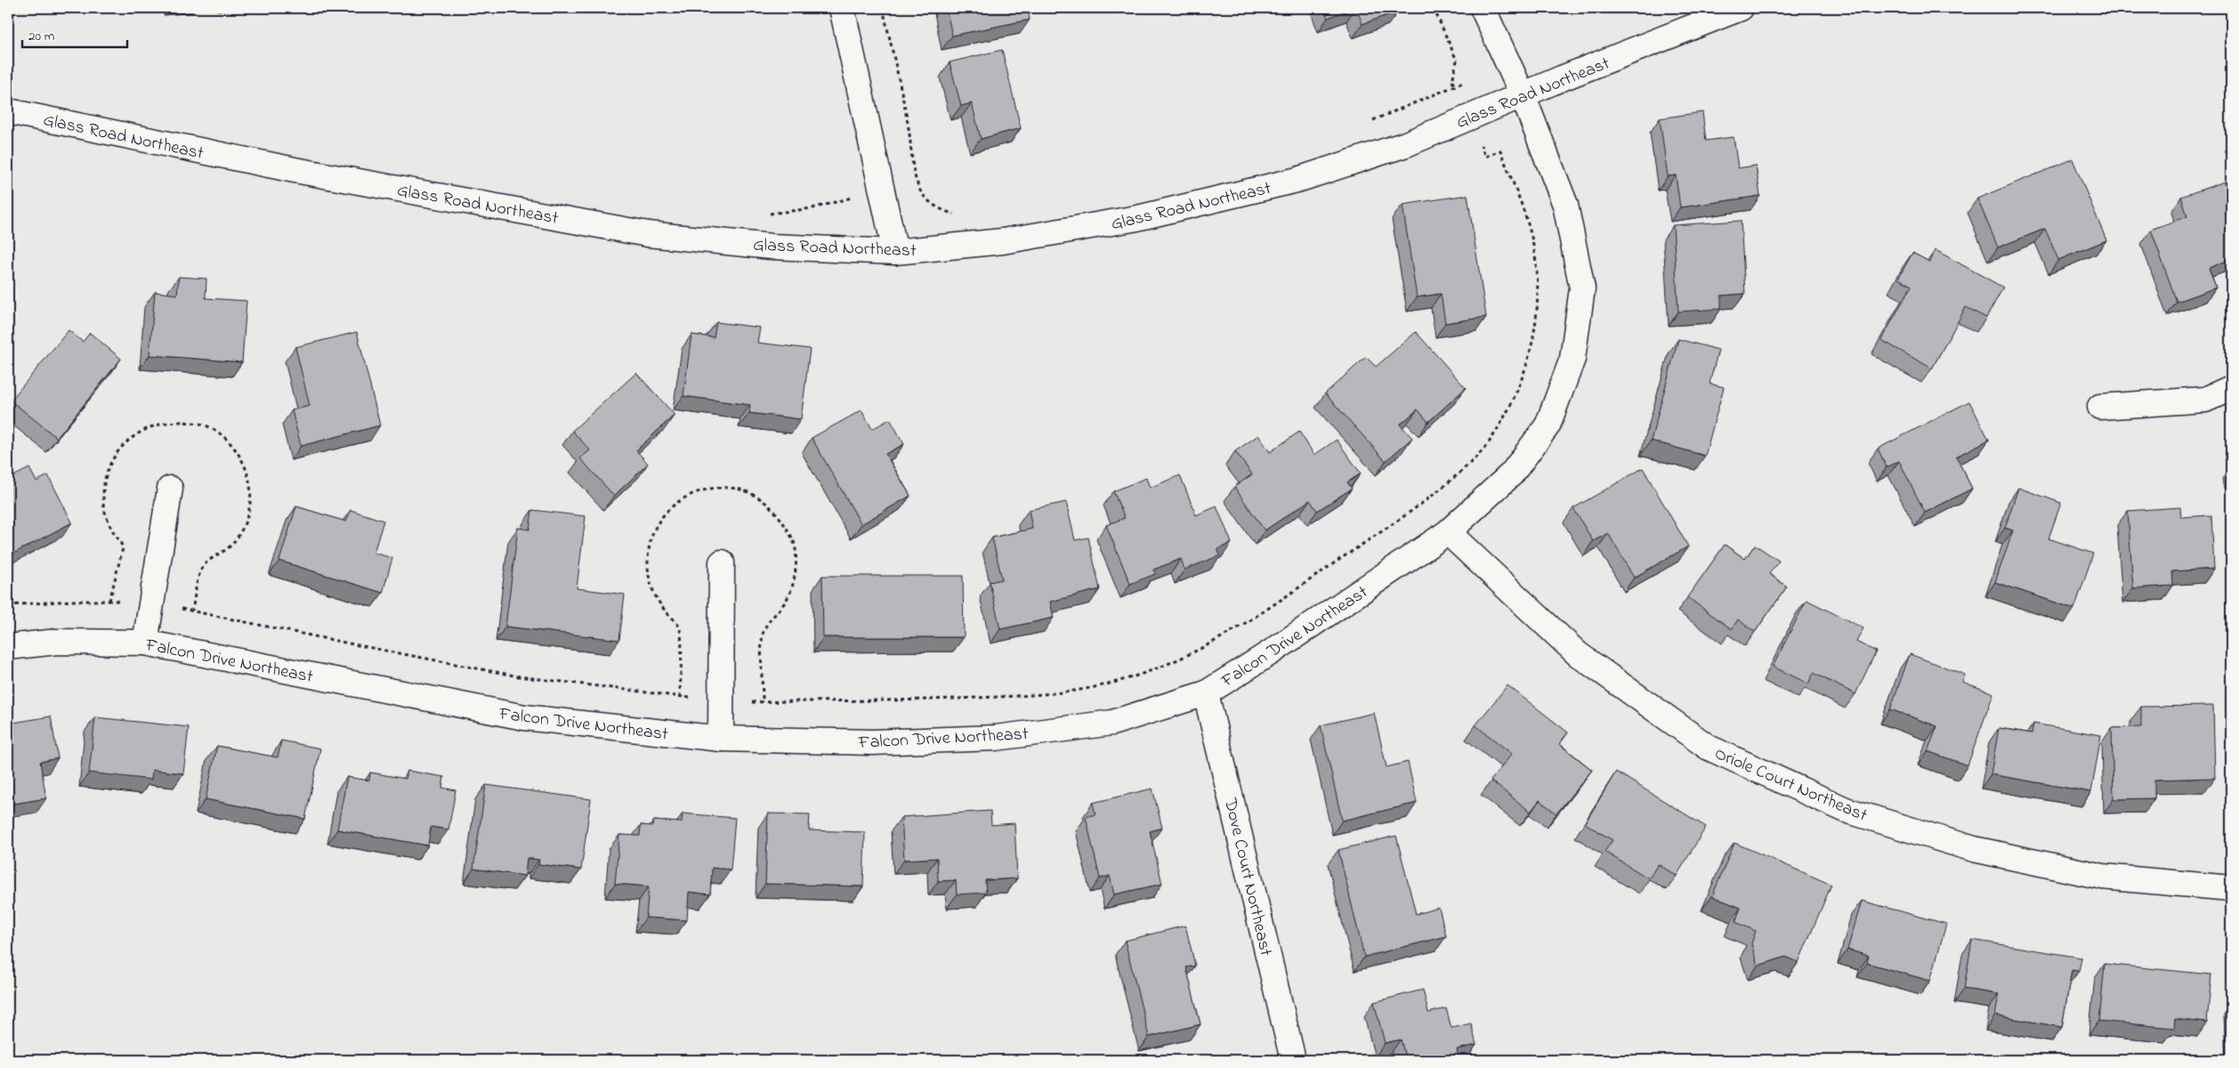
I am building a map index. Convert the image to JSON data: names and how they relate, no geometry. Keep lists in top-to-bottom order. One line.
{"streets":{"street":["Glass Road Northeast","Falcon Drive Northeast","Oriole Court Northeast","Dove Court Northeast"]},"crossings":[["Glass Road Northeast","Falcon Drive Northeast"],["Falcon Drive Northeast","Oriole Court Northeast"],["Falcon Drive Northeast","Dove Court Northeast"]],"scale_bar":"20 m"}
